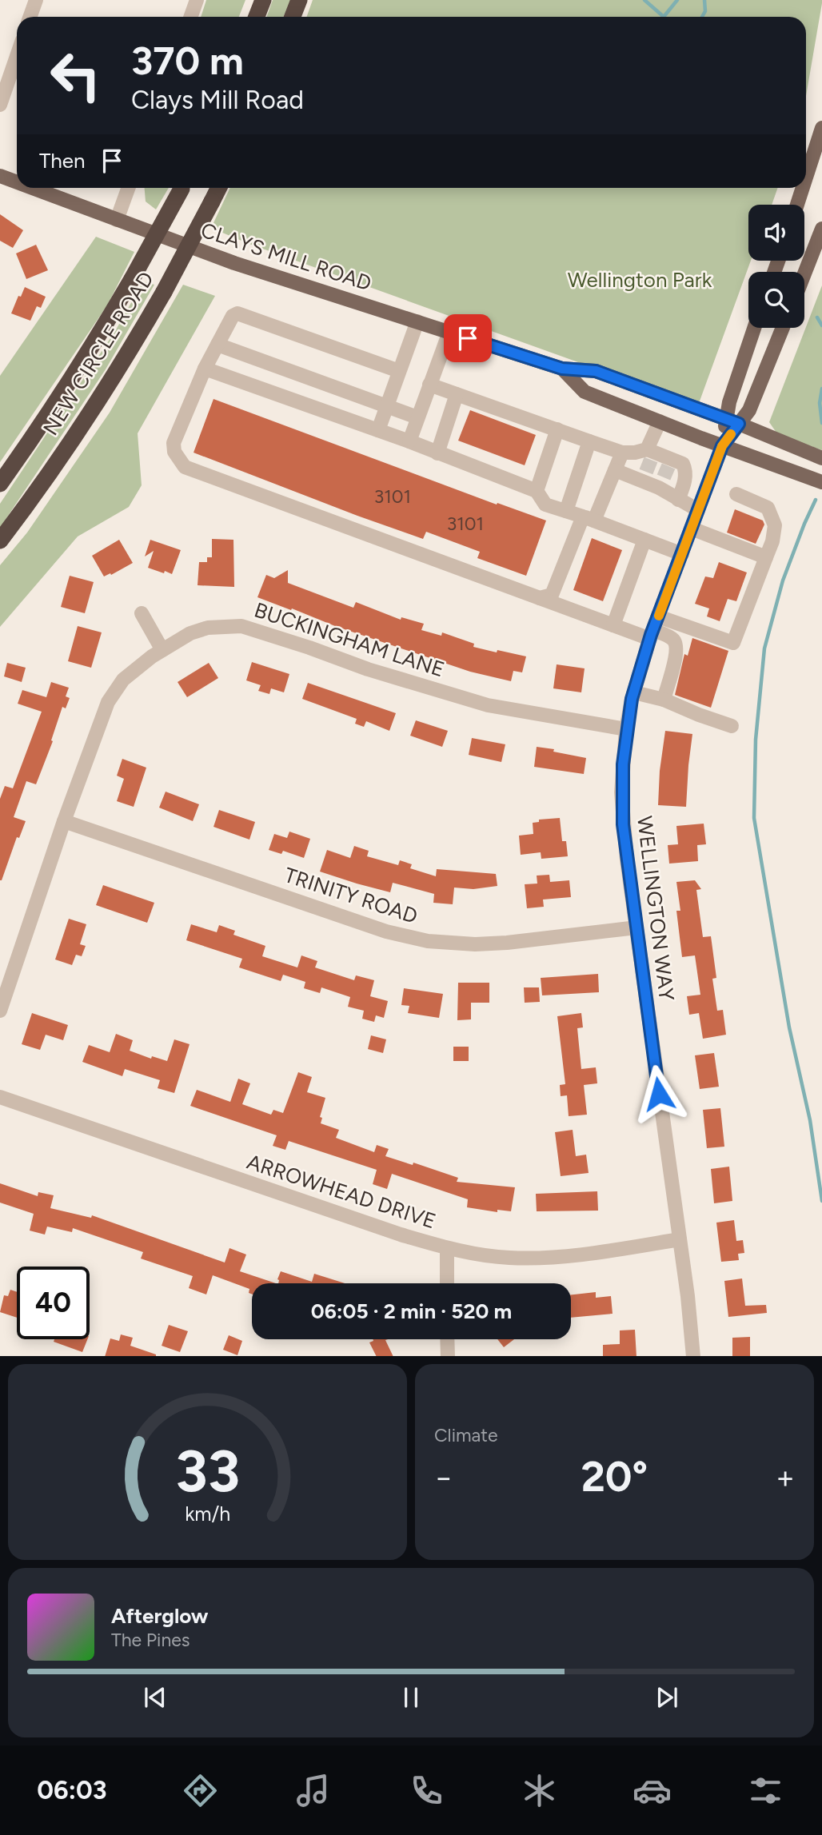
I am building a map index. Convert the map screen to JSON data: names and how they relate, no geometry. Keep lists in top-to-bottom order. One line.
{"streets":{"highway":["NEW CIRCLE ROAD"],"main road":["CLAYS MILL ROAD","WELLINGTON WAY"],"street":["BUCKINGHAM LANE","TRINITY ROAD","ARROWHEAD DRIVE"]},"crossings":[["CLAYS MILL ROAD","WELLINGTON WAY"],["BUCKINGHAM LANE","TRINITY ROAD"],["BUCKINGHAM LANE","WELLINGTON WAY"],["TRINITY ROAD","WELLINGTON WAY"],["WELLINGTON WAY","ARROWHEAD DRIVE"]],"parks":["Wellington Park"],"house_numbers":["3101","3101"],"page":{"turn":["370 m","Clays Mill Road"],"then":"Then","limit":"40","trip":"06:05 · 2 min · 520 m","tile":"Climate","heat":["−","20°","+"],"song":["Afterglow","The Pines"],"tabs":"06:03","gauge":["33","km/h"]}}
